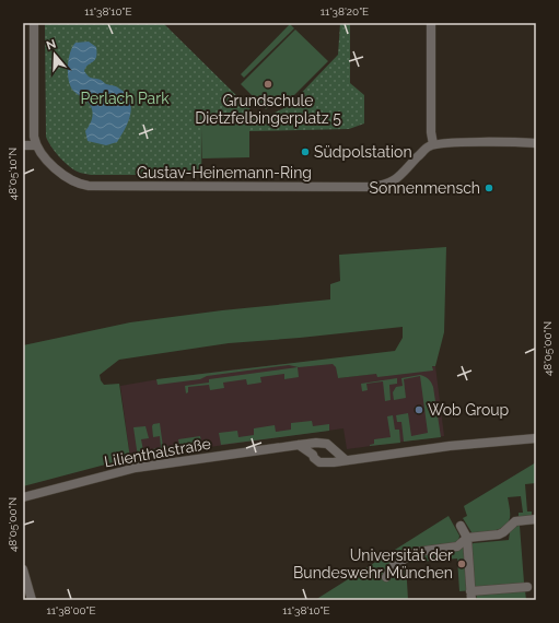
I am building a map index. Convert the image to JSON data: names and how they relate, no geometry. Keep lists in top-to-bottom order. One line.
{"streets":{"street":["Gustav-Heinemann-Ring","Lilienthalstraße"]},"parks":["Perlach Park"],"places":["Grundschule Dietzfelbingerplatz 5","Südpolstation","Sonnenmensch","Wob Group","Universität der Bundeswehr München"],"north":"top","coordinates":["11°38'10\"E","11°38'20\"E","48°05'10\"N","48°05'00\"N","11°38'00\"E"]}
